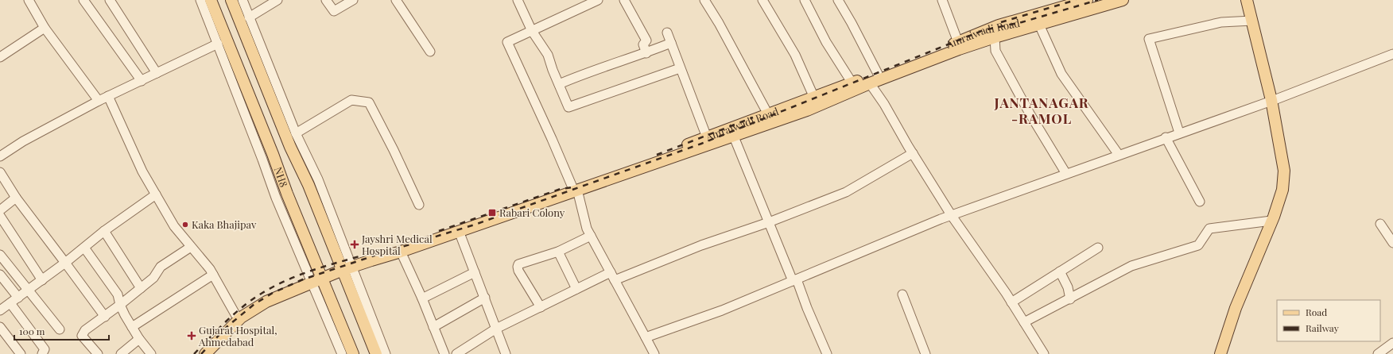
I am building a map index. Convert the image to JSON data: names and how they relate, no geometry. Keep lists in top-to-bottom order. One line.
{"streets":{"main road":["Amraiwadi Road","NH8"]},"districts":["JANTANAGAR -RAMOL"],"places":{"transit":["Rabari Colony"],"other":["Kaka Bhajipav"],"health":["Jayshri Medical Hospital","Gujarat Hospital, Ahmedabad"]},"legend":["Road","Railway"],"scale_bar":"100 m"}
